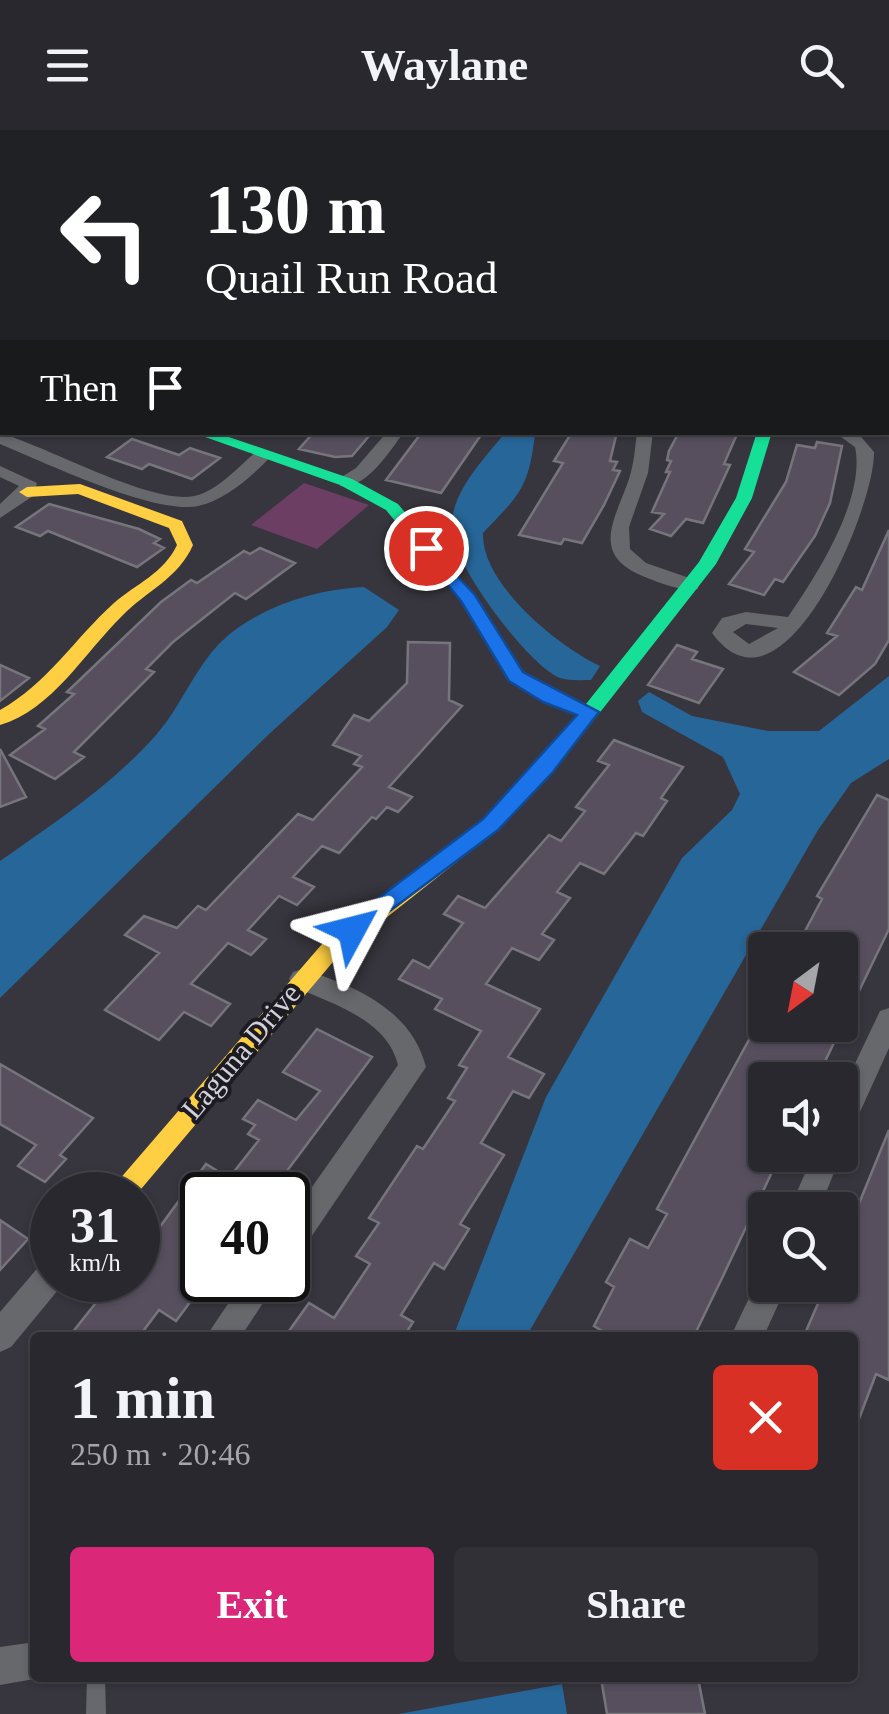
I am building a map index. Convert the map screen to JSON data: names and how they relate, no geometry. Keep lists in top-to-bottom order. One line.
{"streets":{"street":["Laguna Drive"]},"north":"bottom left","page":{"header":"Waylane","turn":["130 m","Quail Run Road"],"then":"Then","speed":"31 km/h","limit":"40","heading":["1 min","250 m · 20:46"],"buttons":["Exit","Share"]}}
